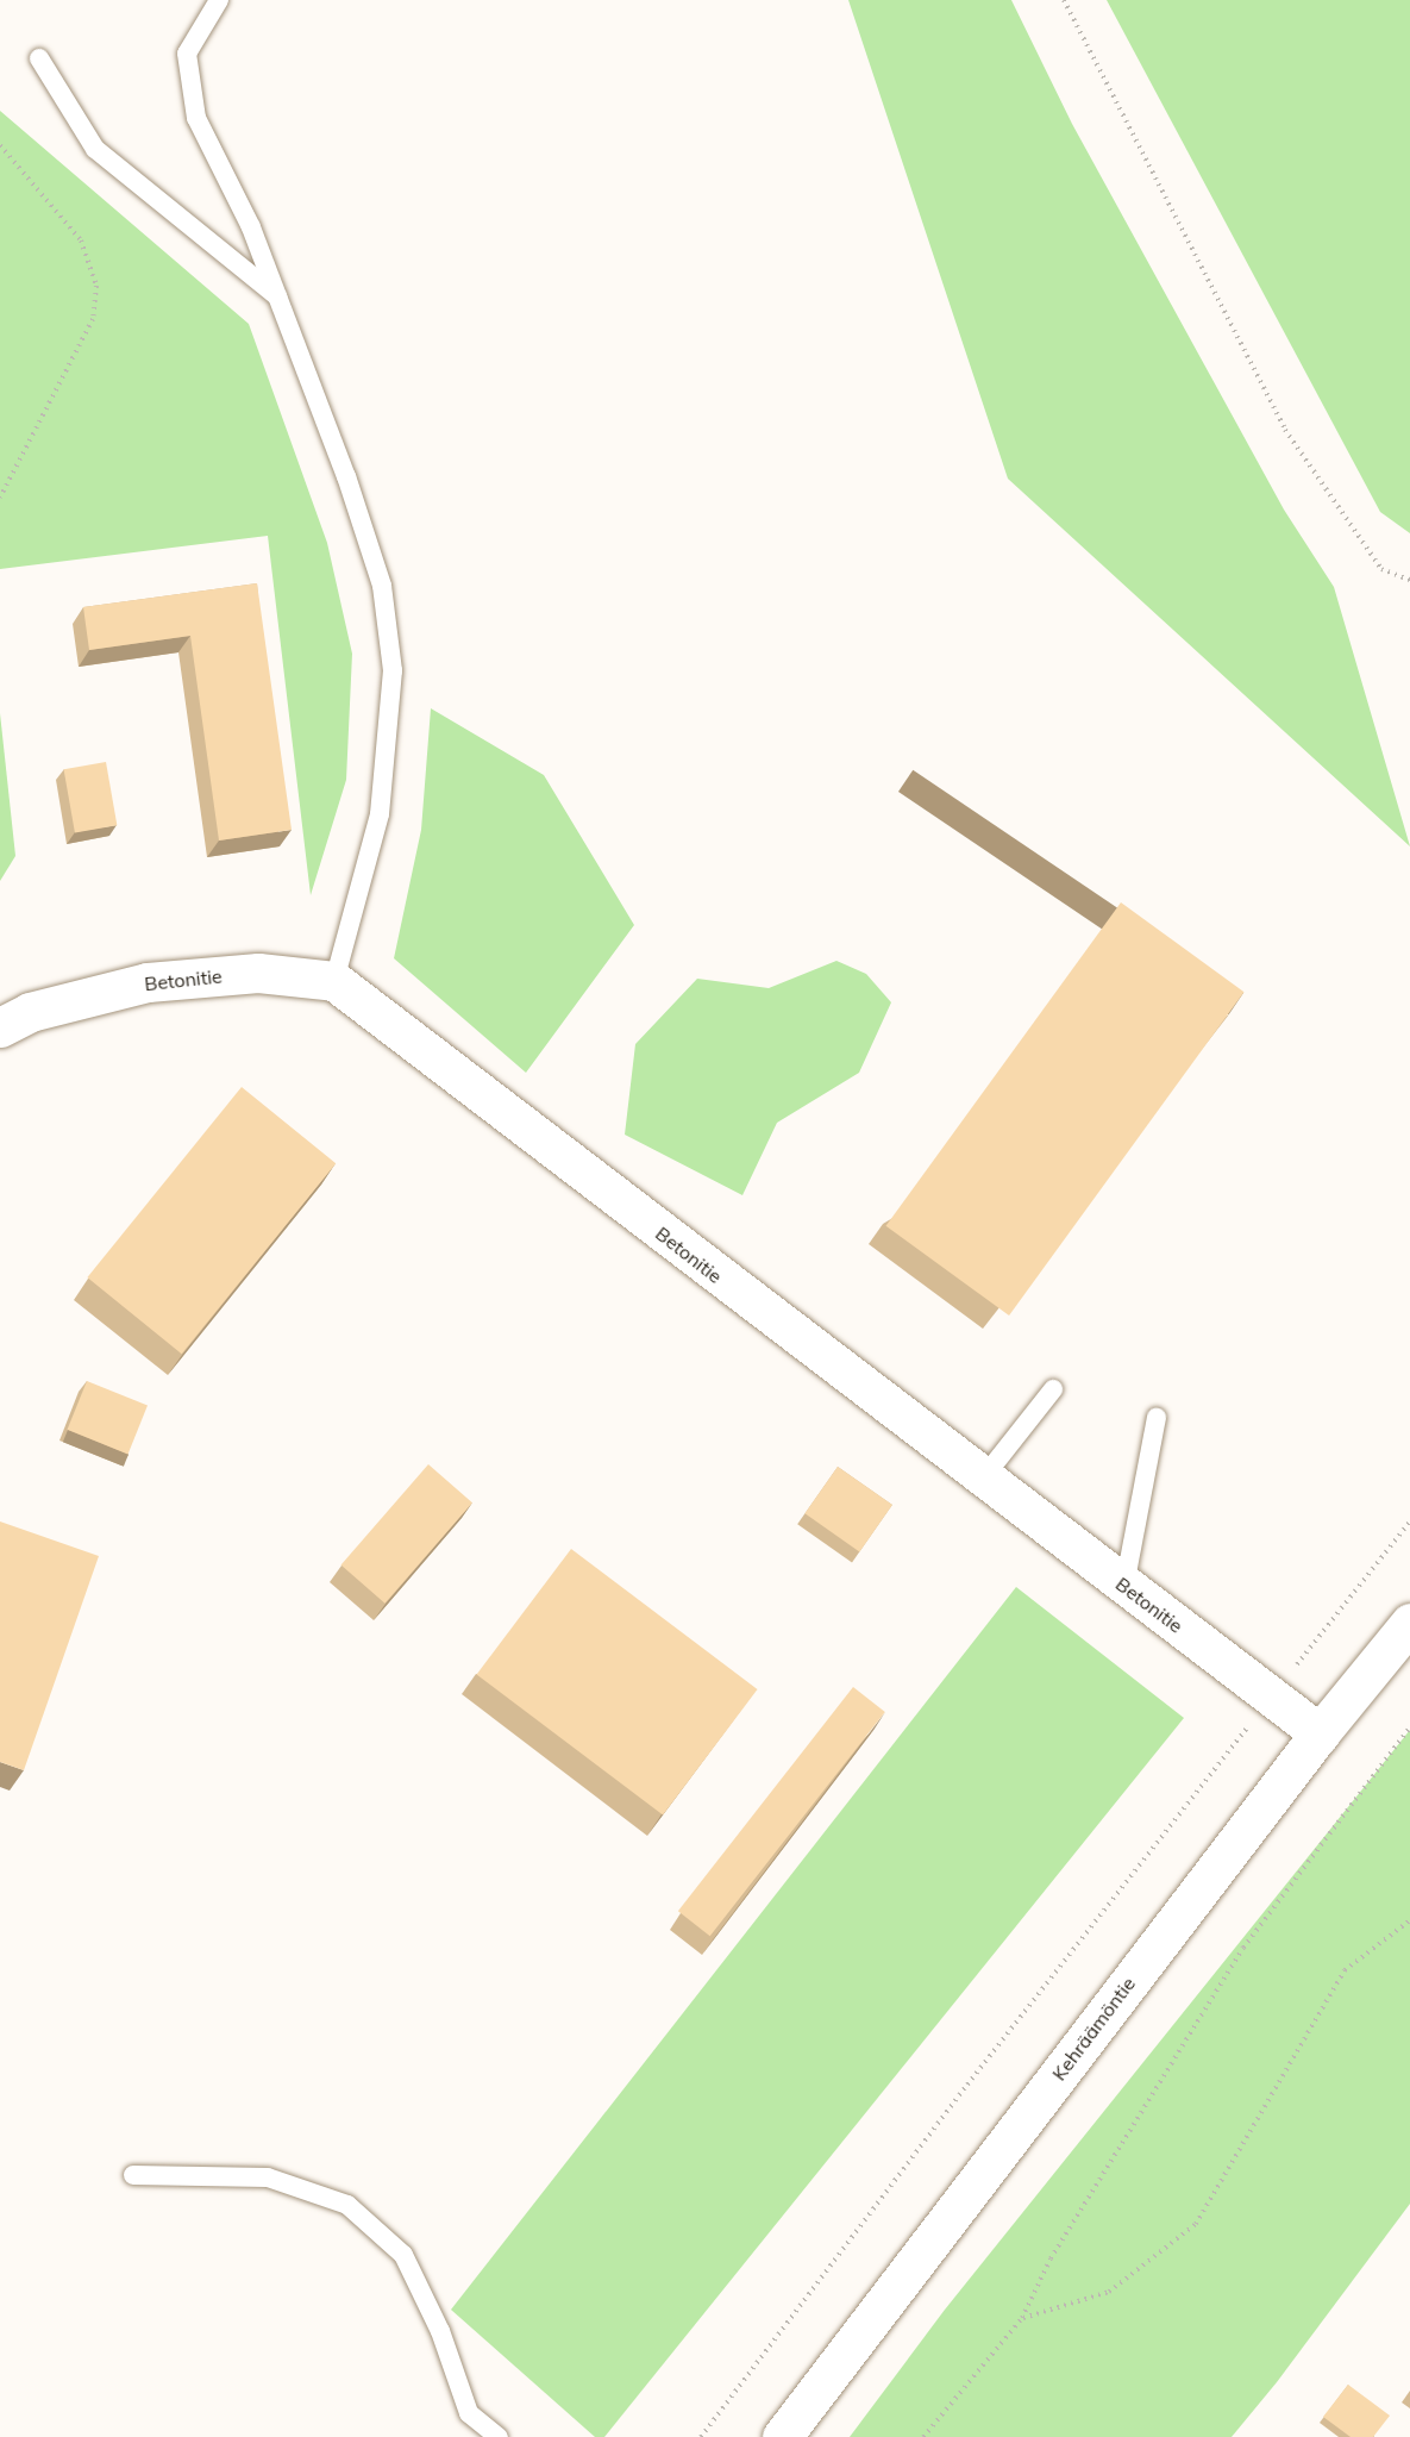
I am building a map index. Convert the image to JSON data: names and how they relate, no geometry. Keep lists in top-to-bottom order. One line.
{"streets":{"street":["Betonitie","Kehräämöntie"]},"crossings":[["Betonitie","Kehräämöntie"]]}
